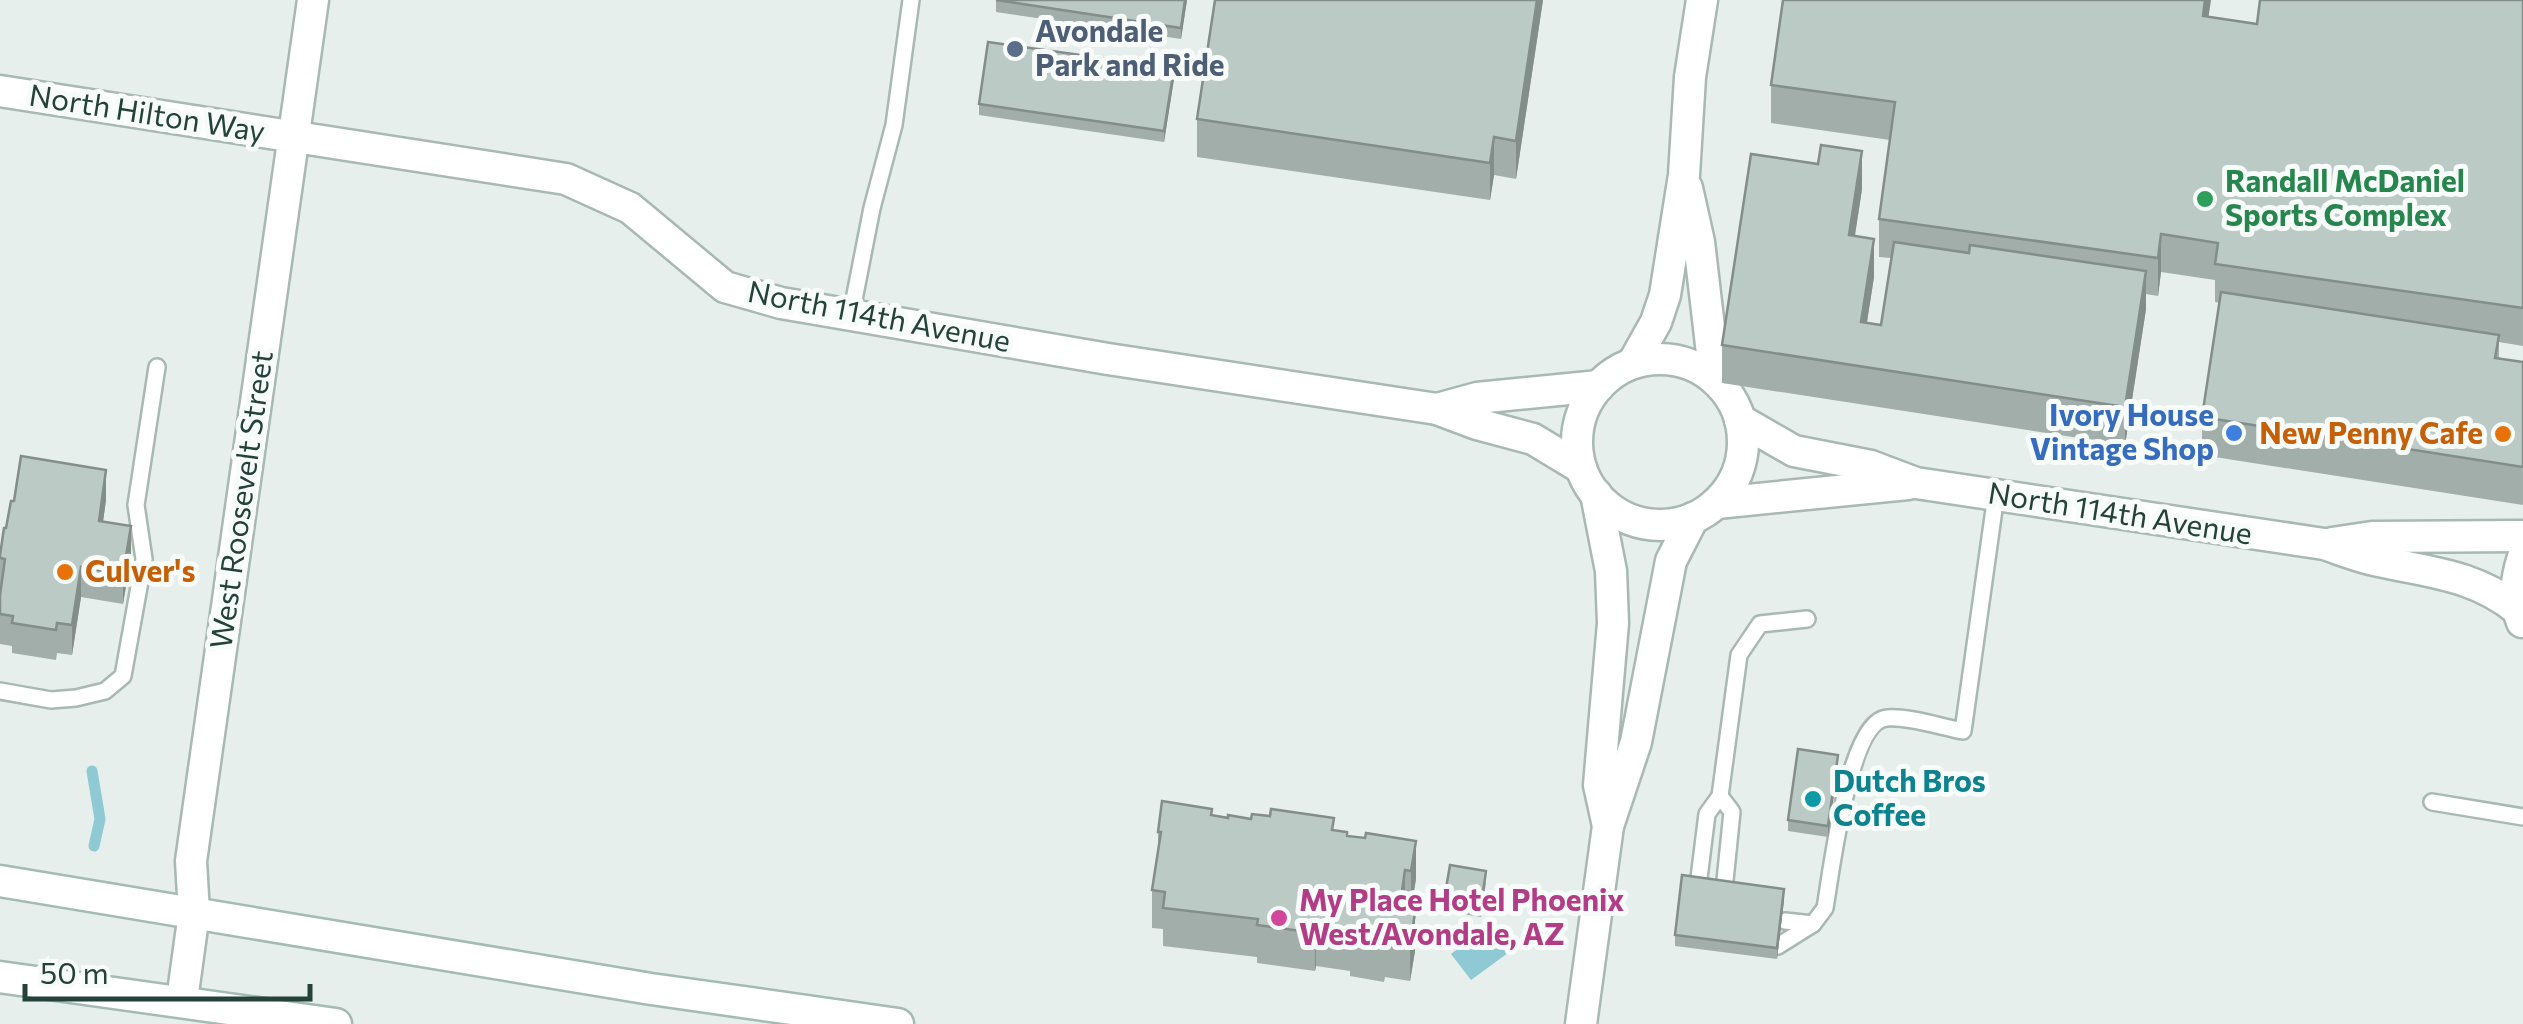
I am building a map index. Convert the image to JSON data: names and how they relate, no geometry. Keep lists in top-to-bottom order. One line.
{"streets":{"street":["North Hilton Way","North 114th Avenue","West Roosevelt Street"]},"crossings":[["North Hilton Way","North 114th Avenue"],["North Hilton Way","West Roosevelt Street"],["North 114th Avenue","West Roosevelt Street"]],"places":["Avondale Park and Ride","Randall McDaniel Sports Complex","Ivory House Vintage Shop","New Penny Cafe","Culver's","Dutch Bros Coffee","My Place Hotel Phoenix West/Avondale, AZ"],"scale_bar":"50 m"}
